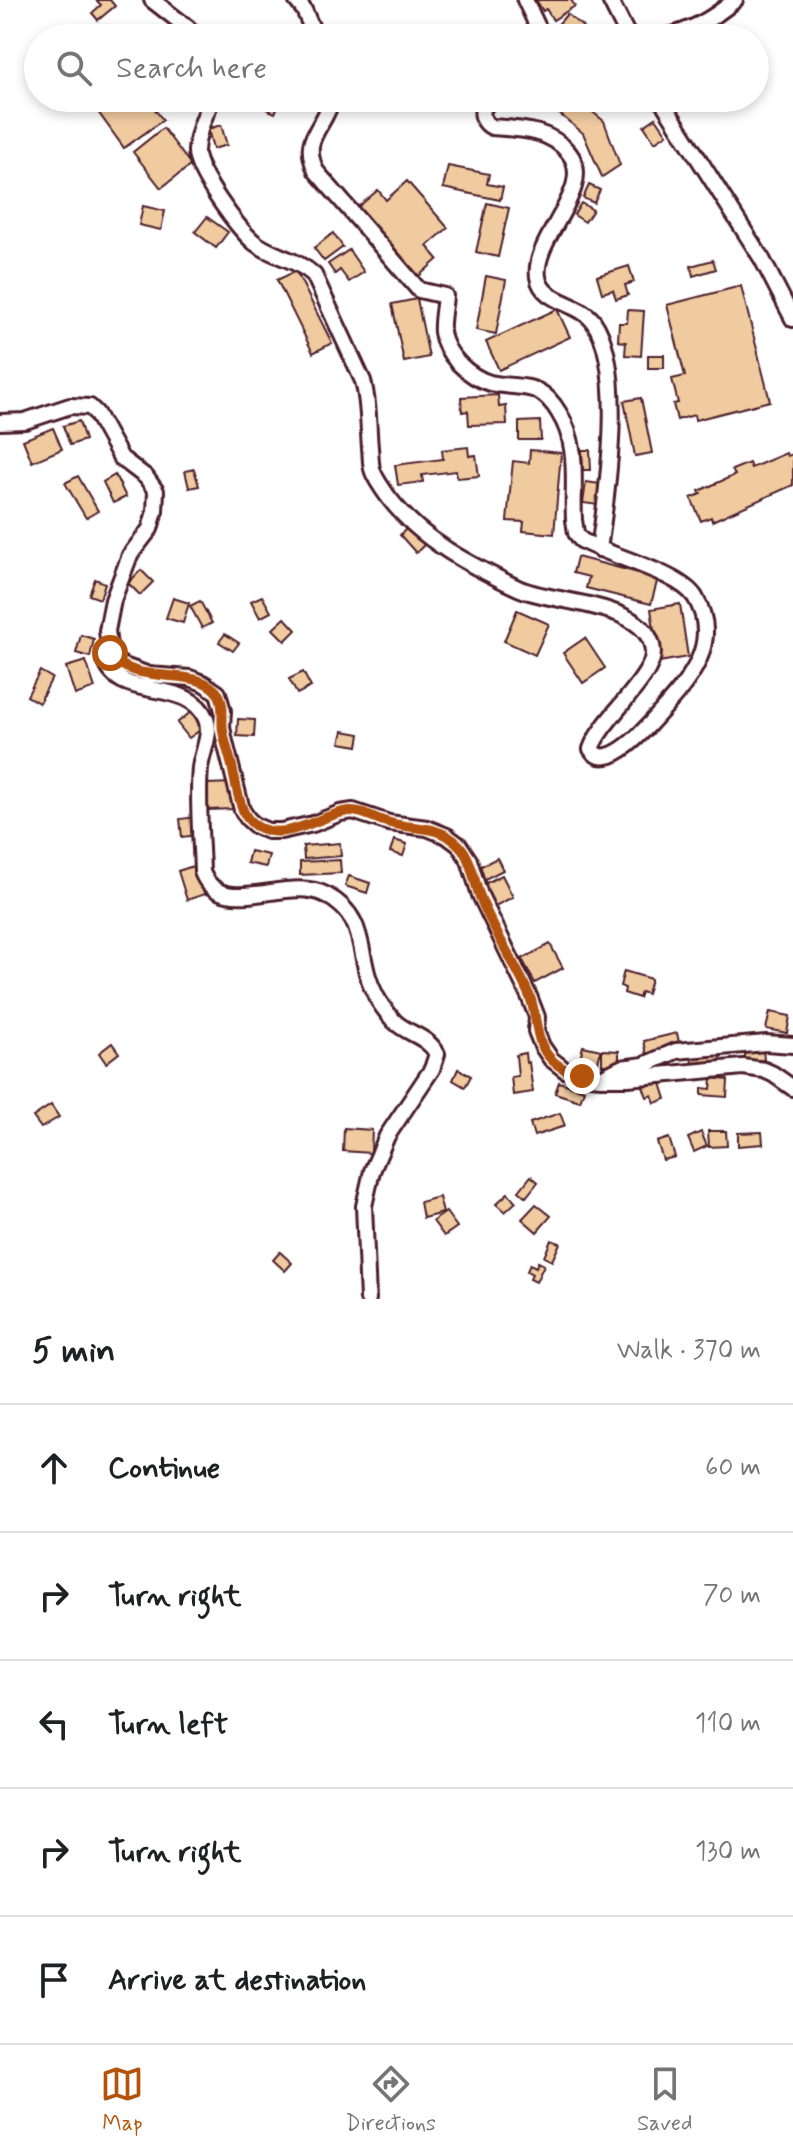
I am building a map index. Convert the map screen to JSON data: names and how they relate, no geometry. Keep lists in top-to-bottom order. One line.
{"page":{"search":"Search here","heading":["5 min","Walk · 370 m"],"list":[["Continue","60 m"],["Turn right","70 m"],["Turn left","110 m"],["Turn right","130 m"],"Arrive at destination"],"nav":["Map","Directions","Saved"]}}
